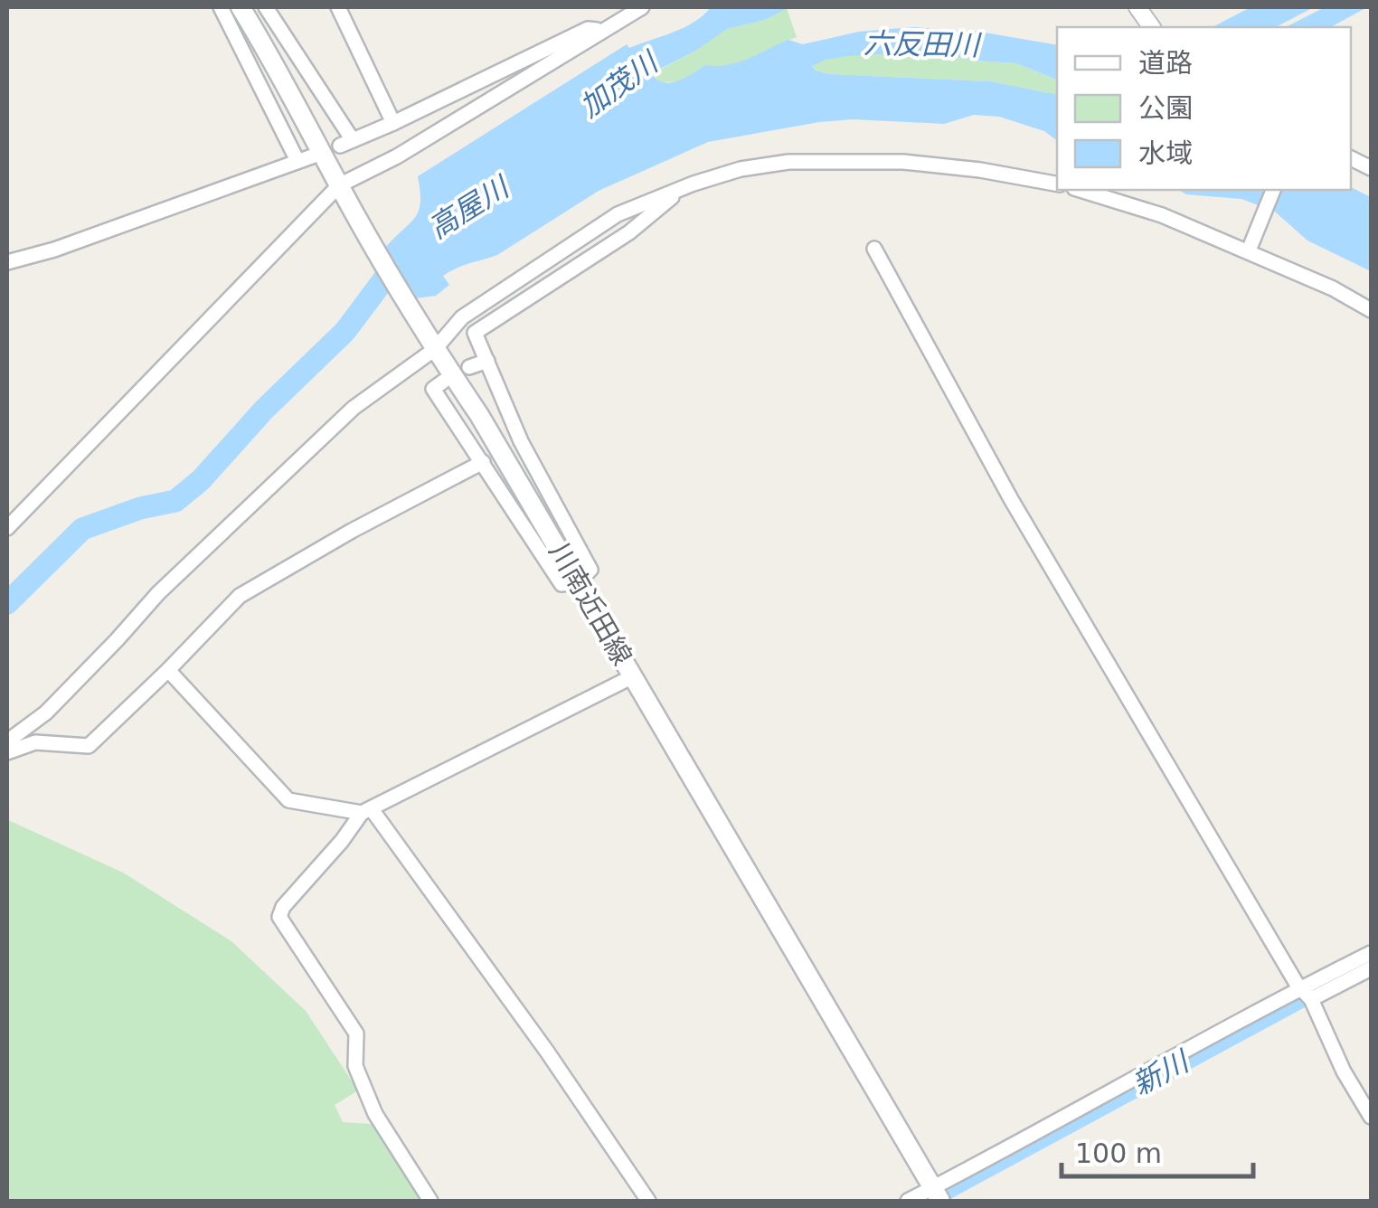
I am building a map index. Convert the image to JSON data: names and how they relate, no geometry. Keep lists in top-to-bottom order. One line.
{"streets":{"main road":["川南近田線"]},"water":["六反田川","加茂川","高屋川","新川"],"legend":["道路","公園","水域"],"scale_bar":"100 m"}
